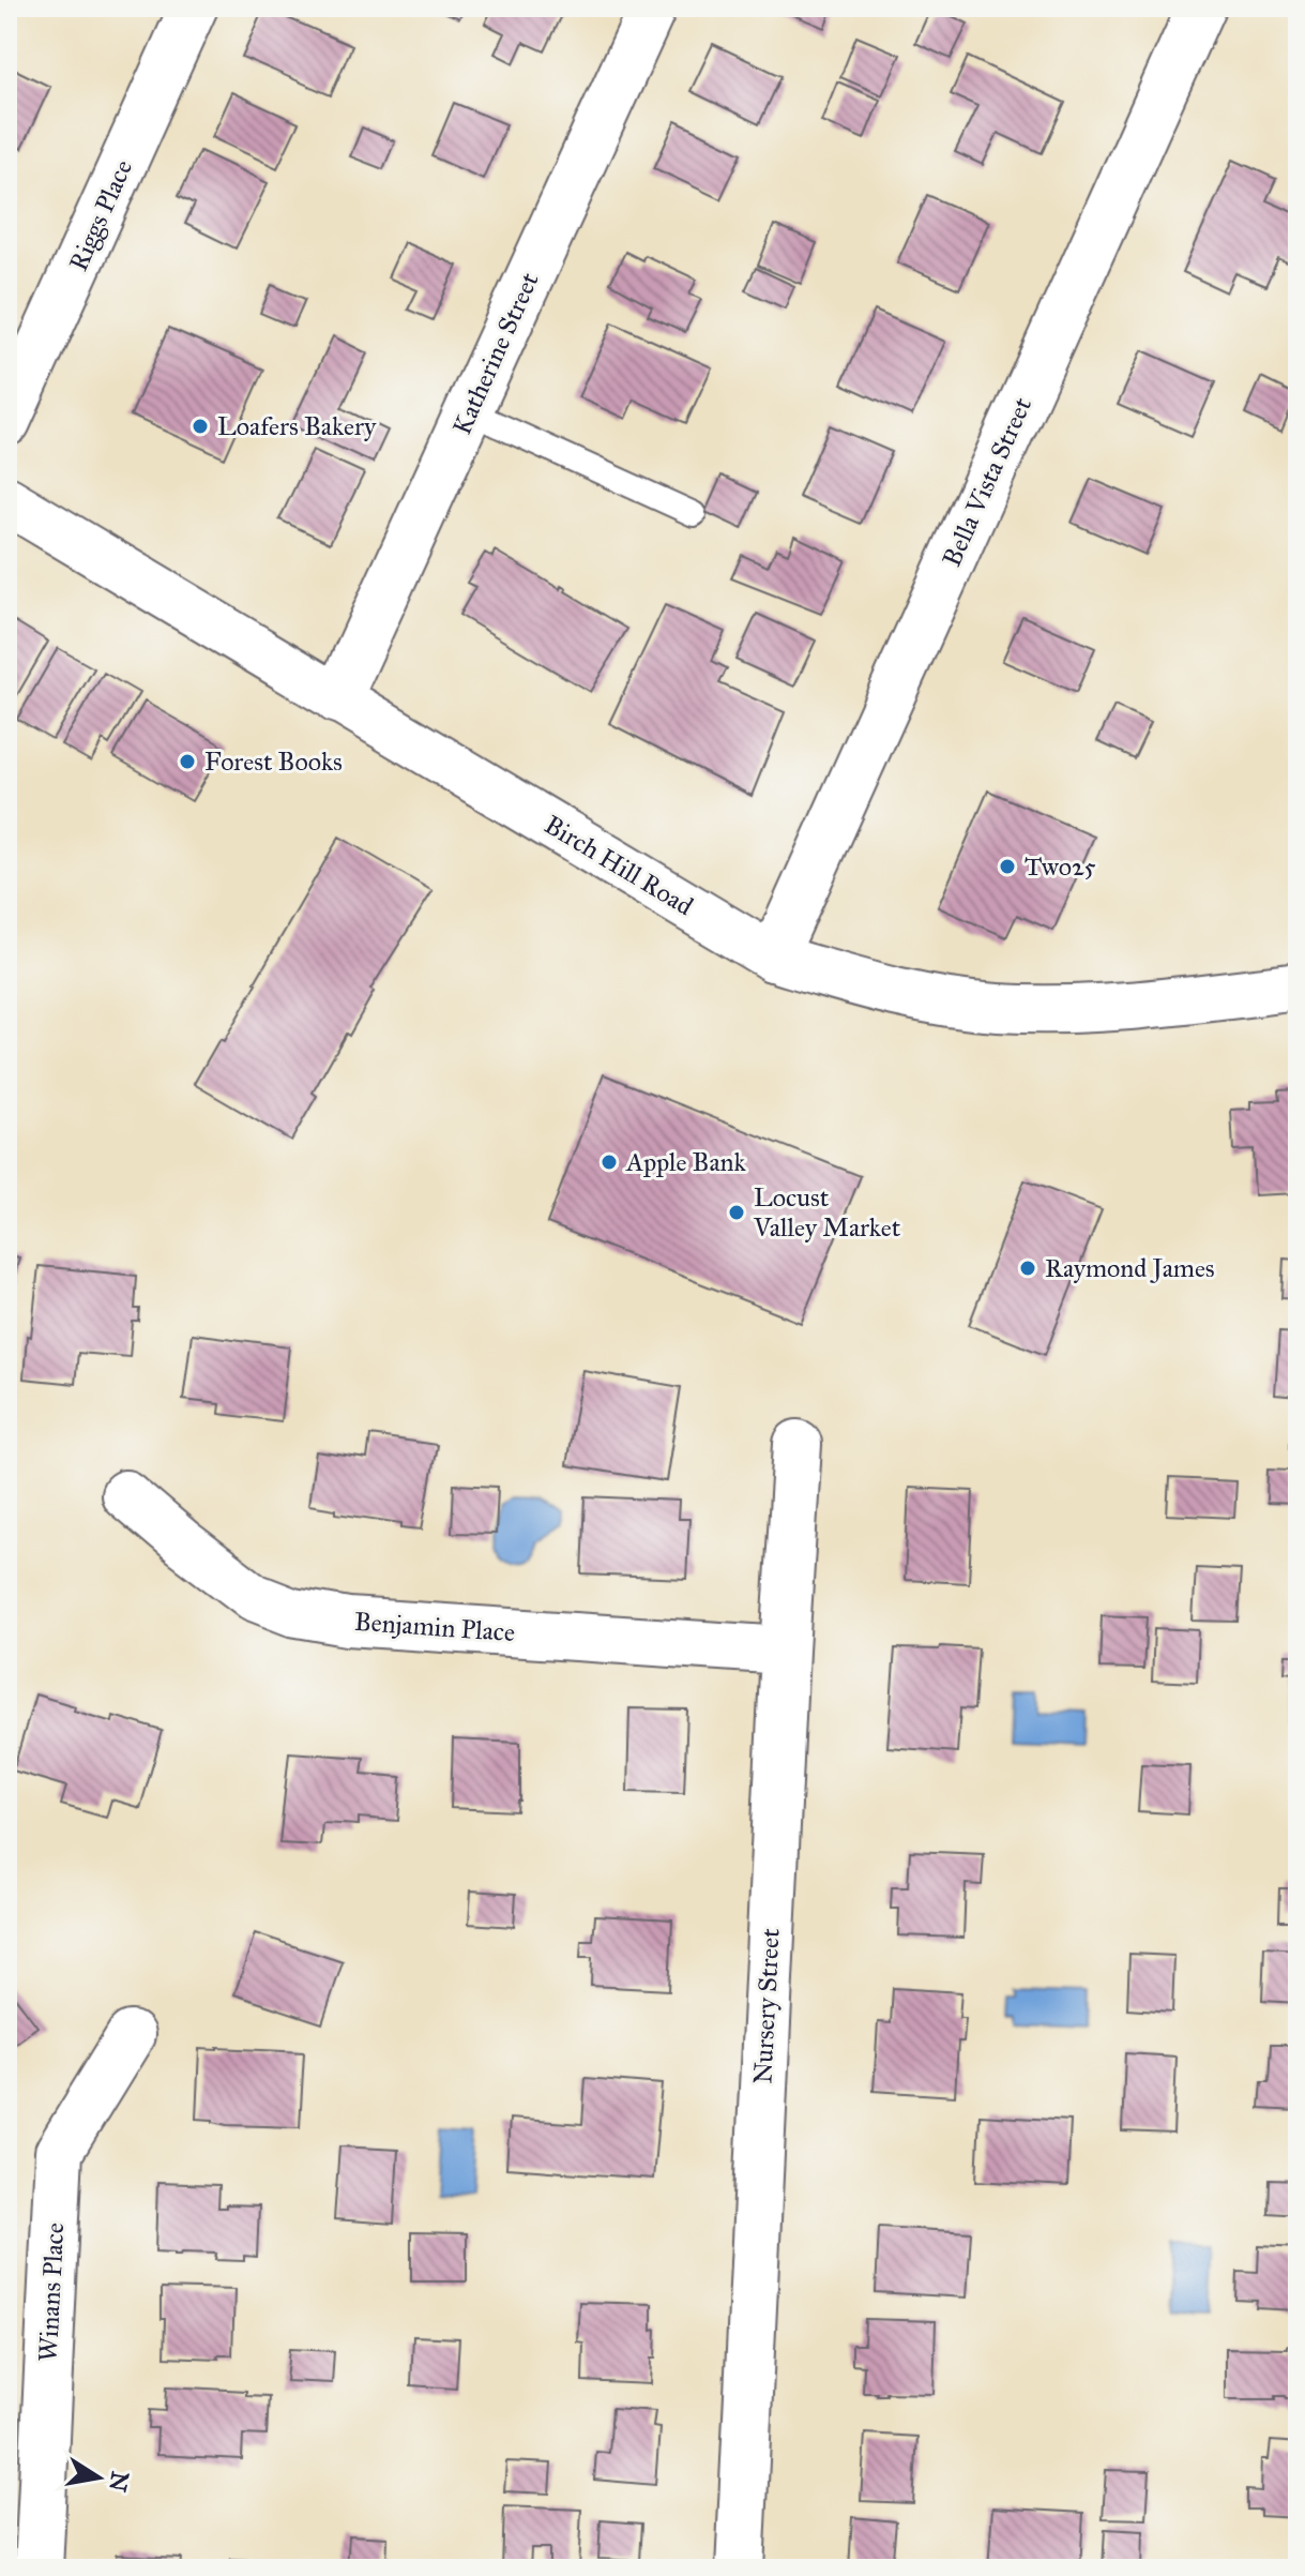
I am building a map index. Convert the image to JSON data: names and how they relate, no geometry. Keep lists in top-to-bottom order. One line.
{"streets":{"street":["Riggs Place","Katherine Street","Bella Vista Street","Birch Hill Road","Benjamin Place","Nursery Street","Winans Place"]},"crossings":[["Katherine Street","Birch Hill Road"],["Bella Vista Street","Birch Hill Road"],["Benjamin Place","Nursery Street"]],"places":["Loafers Bakery","Forest Books","Two25","Apple Bank","Locust Valley Market","Raymond James"],"north":"right"}
